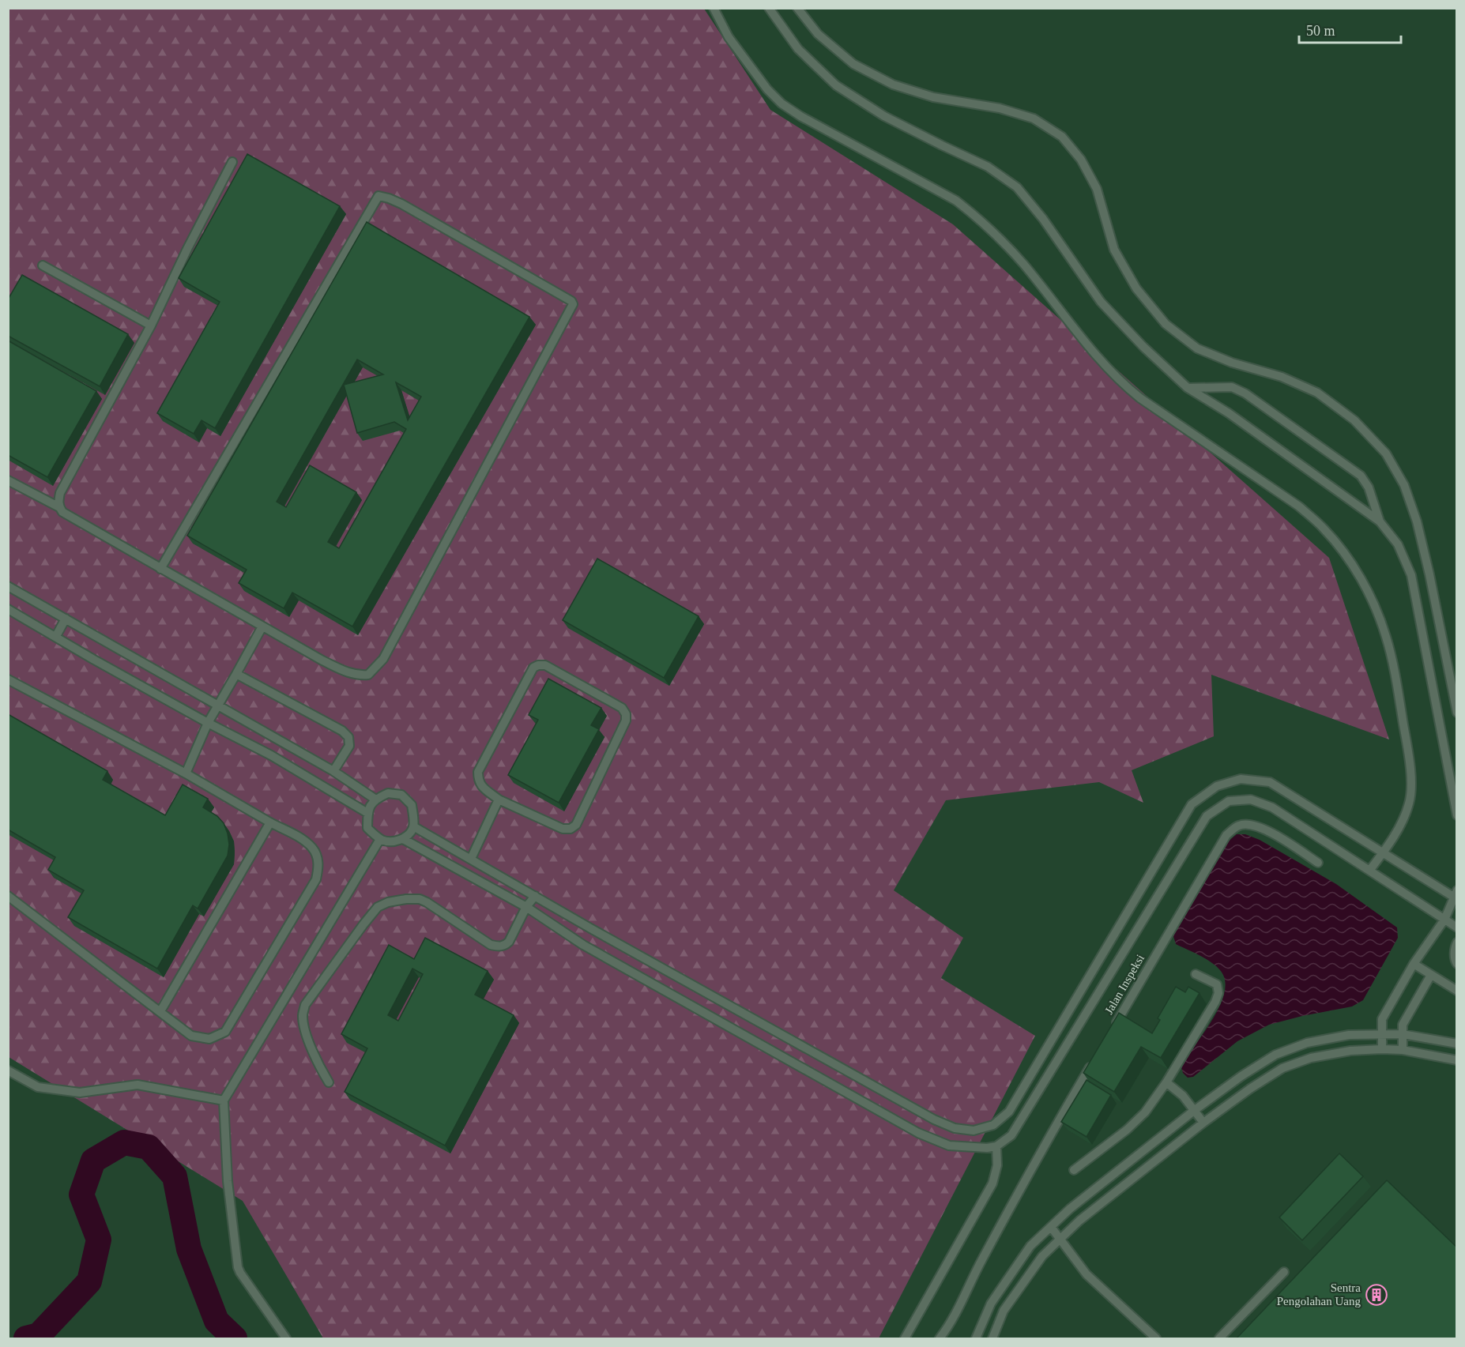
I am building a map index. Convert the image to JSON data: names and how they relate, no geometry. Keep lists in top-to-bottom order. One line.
{"streets":{"lane":["Jalan Inspeksi"]},"places":{"building":["Sentra Pengolahan Uang"]},"scale_bar":"50 m"}
